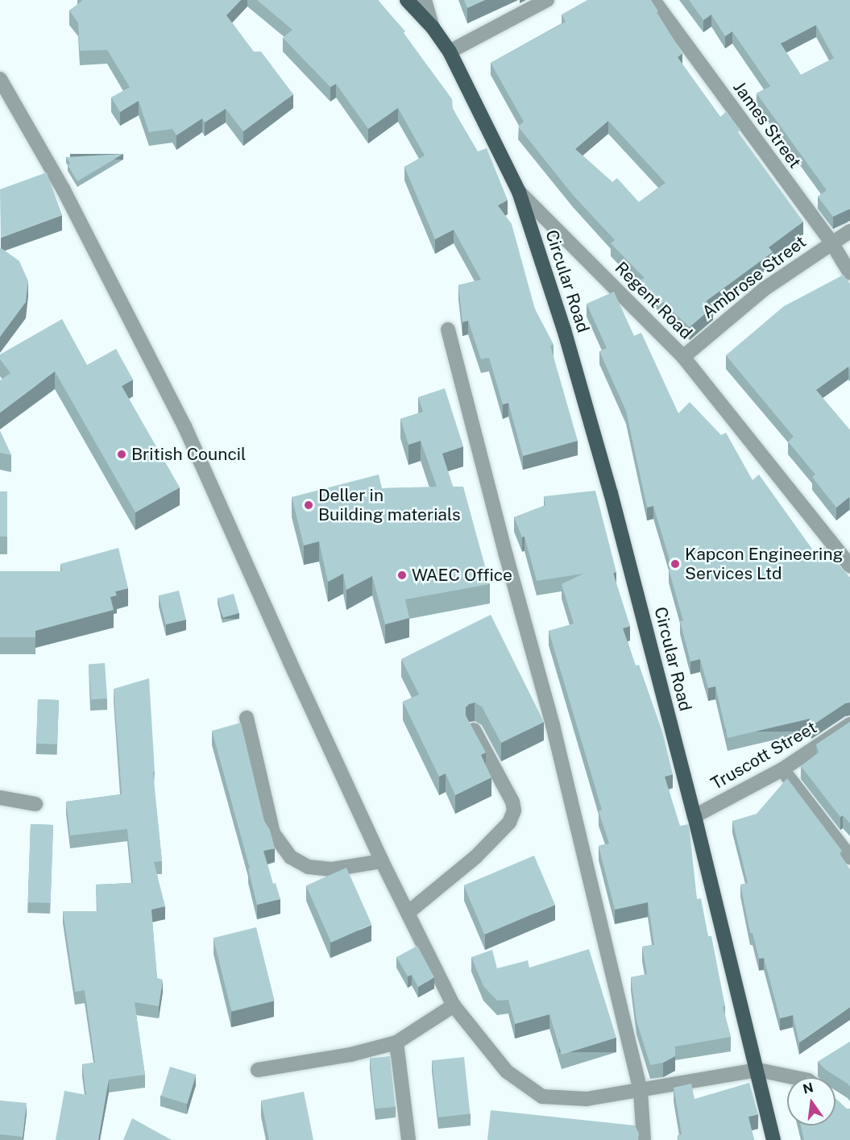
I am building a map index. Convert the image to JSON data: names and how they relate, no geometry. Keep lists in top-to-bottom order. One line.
{"streets":{"main road":["Circular Road","Regent Road"],"street":["James Street","Ambrose Street","Truscott Street"]},"crossings":[["James Street","Ambrose Street"],["Ambrose Street","Regent Road"],["Circular Road","Regent Road"],["Circular Road","Truscott Street"]],"places":["British Council","Deller in Building materials","Kapcon Engineering Services Ltd","WAEC Office"],"north":"top"}
